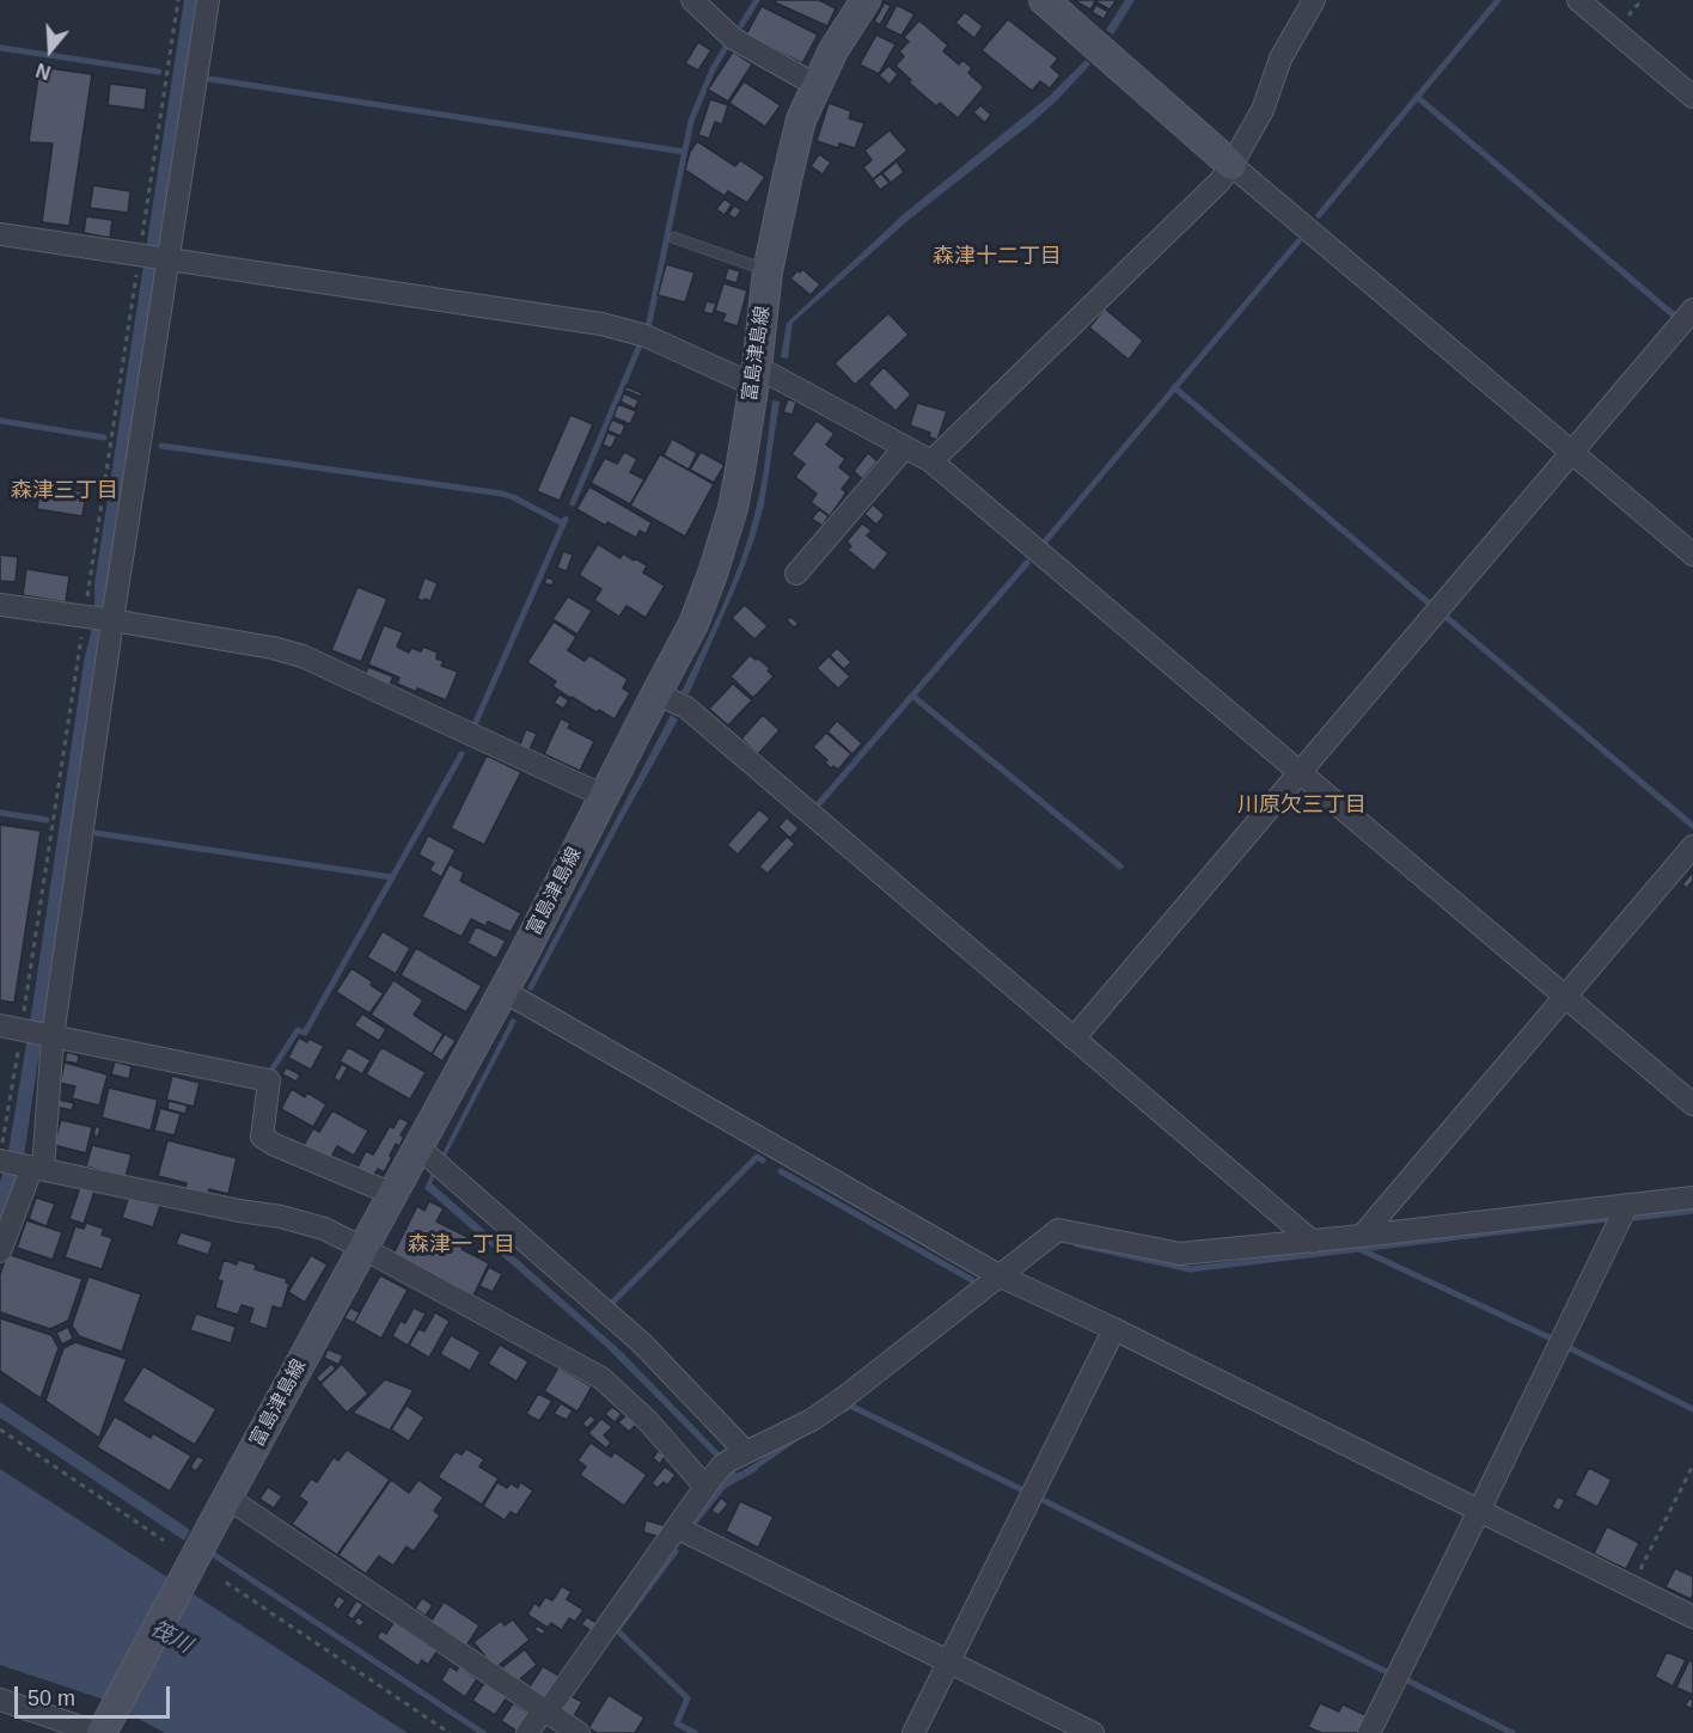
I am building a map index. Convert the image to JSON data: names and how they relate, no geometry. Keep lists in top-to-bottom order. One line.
{"streets":{"main road":["富島津島線"]},"districts":["森津十二丁目","森津三丁目","川原欠三丁目","森津一丁目"],"water":["筏川"],"scale_bar":"50 m","north":"bottom"}
